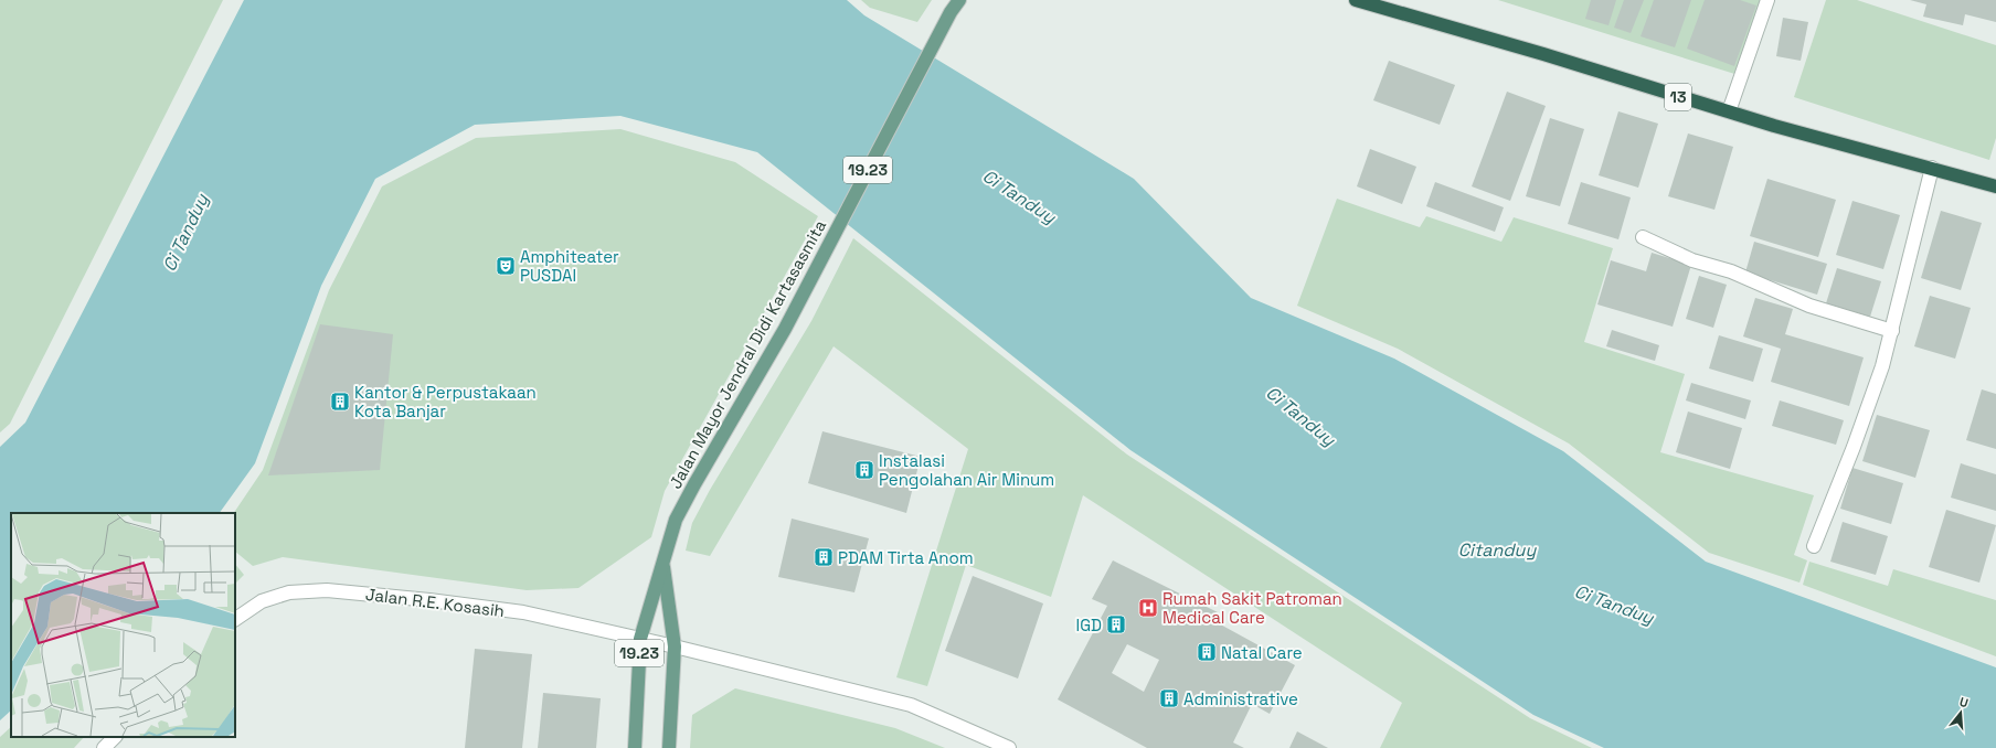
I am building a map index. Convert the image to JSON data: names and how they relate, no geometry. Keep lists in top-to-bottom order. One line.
{"streets":{"highway":["13"],"main road":["19.23","Jalan Mayor Jendral Didi Kartasasmita"],"street":["Jalan R.E. Kosasih"]},"crossings":[["19.23","Jalan Mayor Jendral Didi Kartasasmita"],["19.23","Jalan R.E. Kosasih"],["Jalan Mayor Jendral Didi Kartasasmita","Jalan R.E. Kosasih"]],"water":["Ci Tanduy","Citanduy"],"places":{"theatre":["Amphiteater PUSDAI"],"building":["Kantor & Perpustakaan Kota Banjar","Instalasi Pengolahan Air Minum","PDAM Tirta Anom","IGD","Natal Care","Administrative"],"hospital":["Rumah Sakit Patroman Medical Care"]},"north":"top"}
